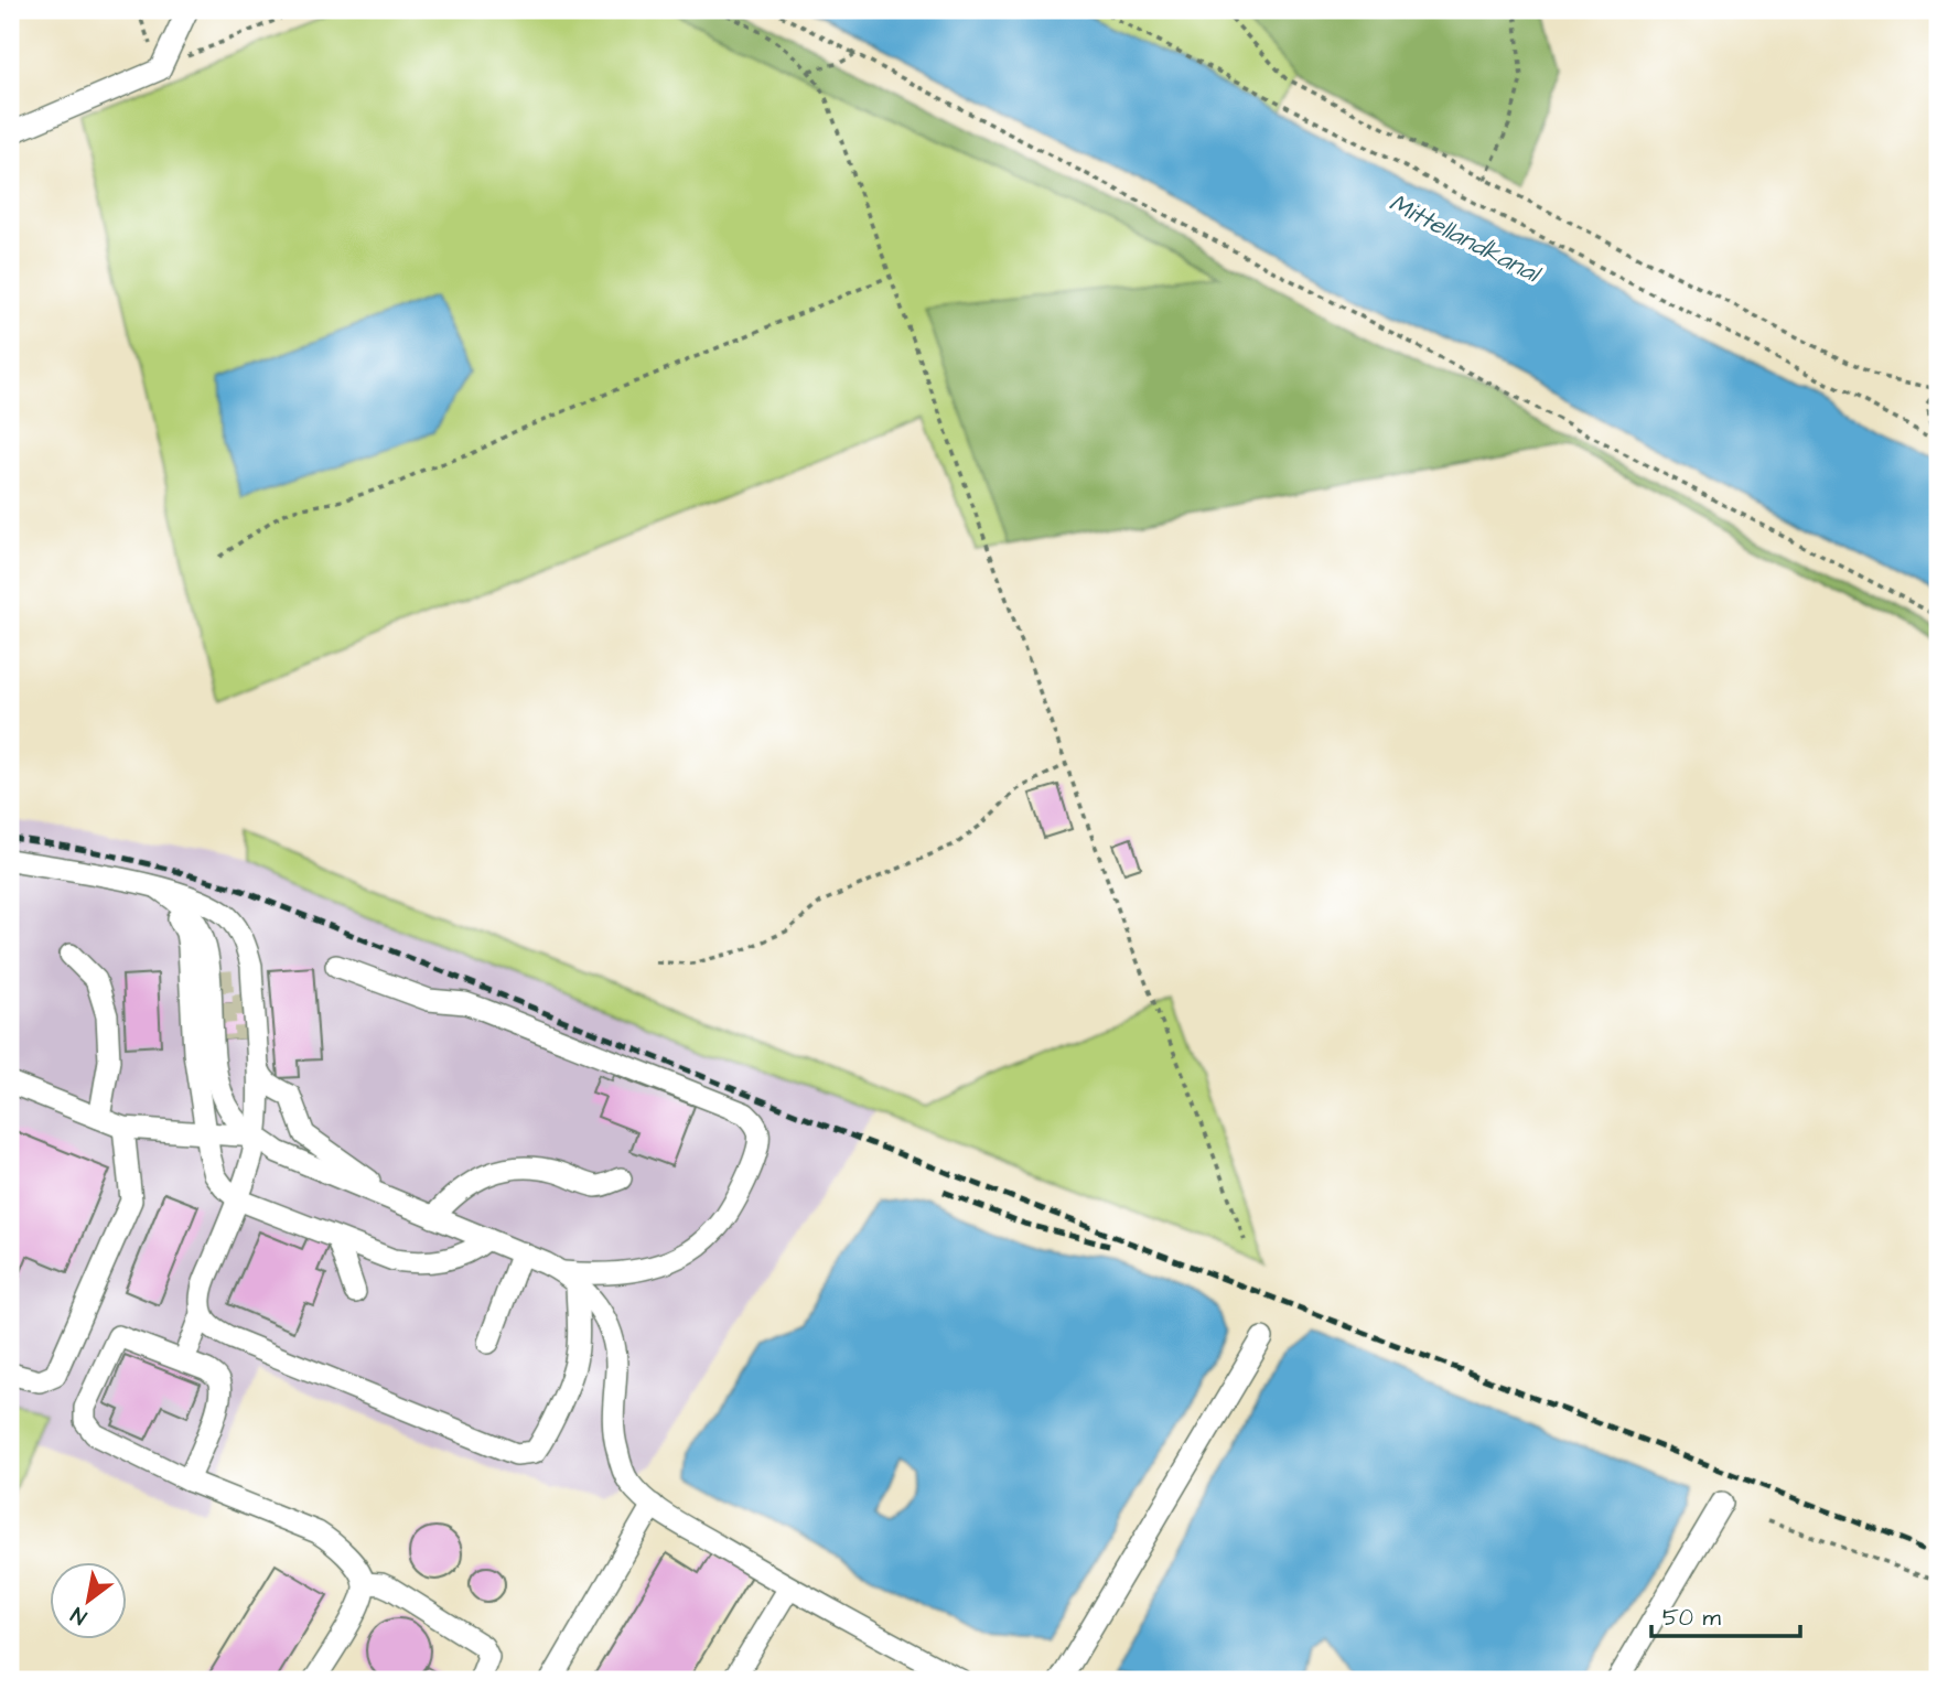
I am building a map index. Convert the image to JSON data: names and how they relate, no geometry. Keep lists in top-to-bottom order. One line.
{"water":["Mittellandkanal"],"scale_bar":"50 m","north":"bottom left"}
